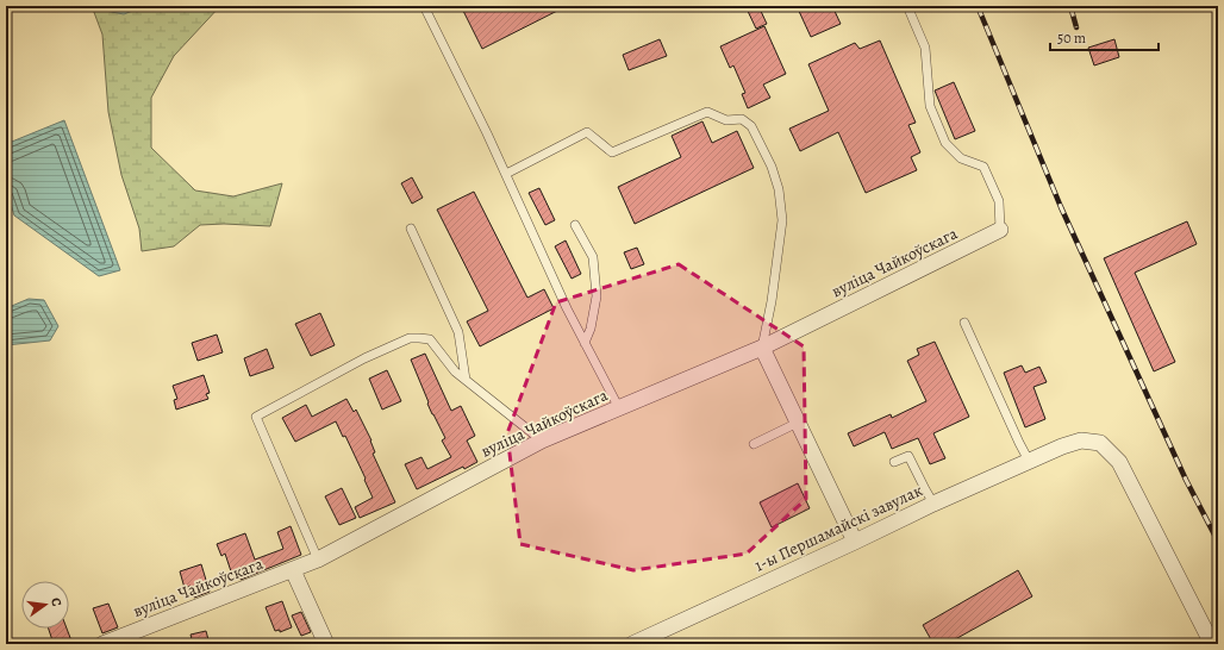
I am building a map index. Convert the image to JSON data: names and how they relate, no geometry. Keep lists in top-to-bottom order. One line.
{"streets":{"street":["вуліца Чайкоўскага","1-ы Першамайскі завулак"]},"scale_bar":"50 m","north":"right"}
